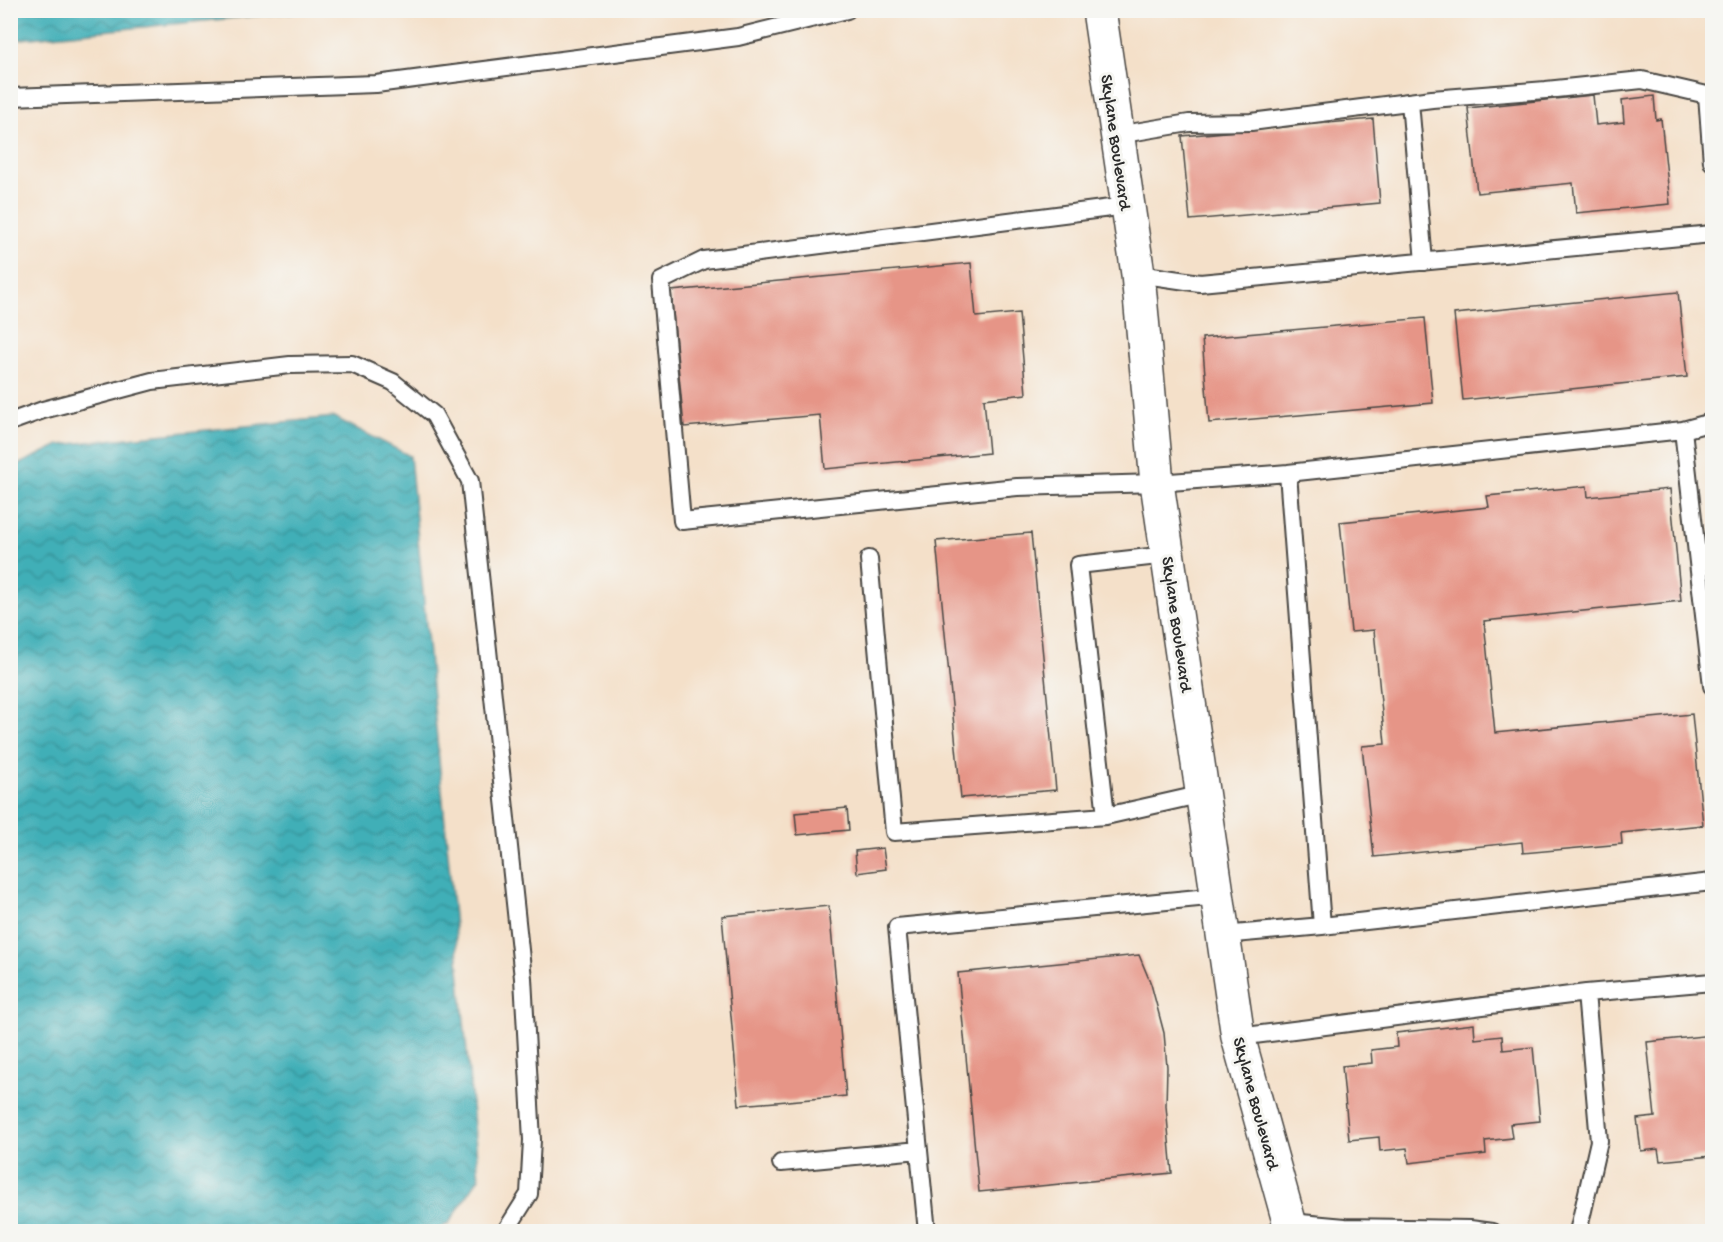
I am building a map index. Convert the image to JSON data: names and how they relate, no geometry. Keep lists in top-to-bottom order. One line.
{"streets":{"street":["Skylane Boulevard"]}}
